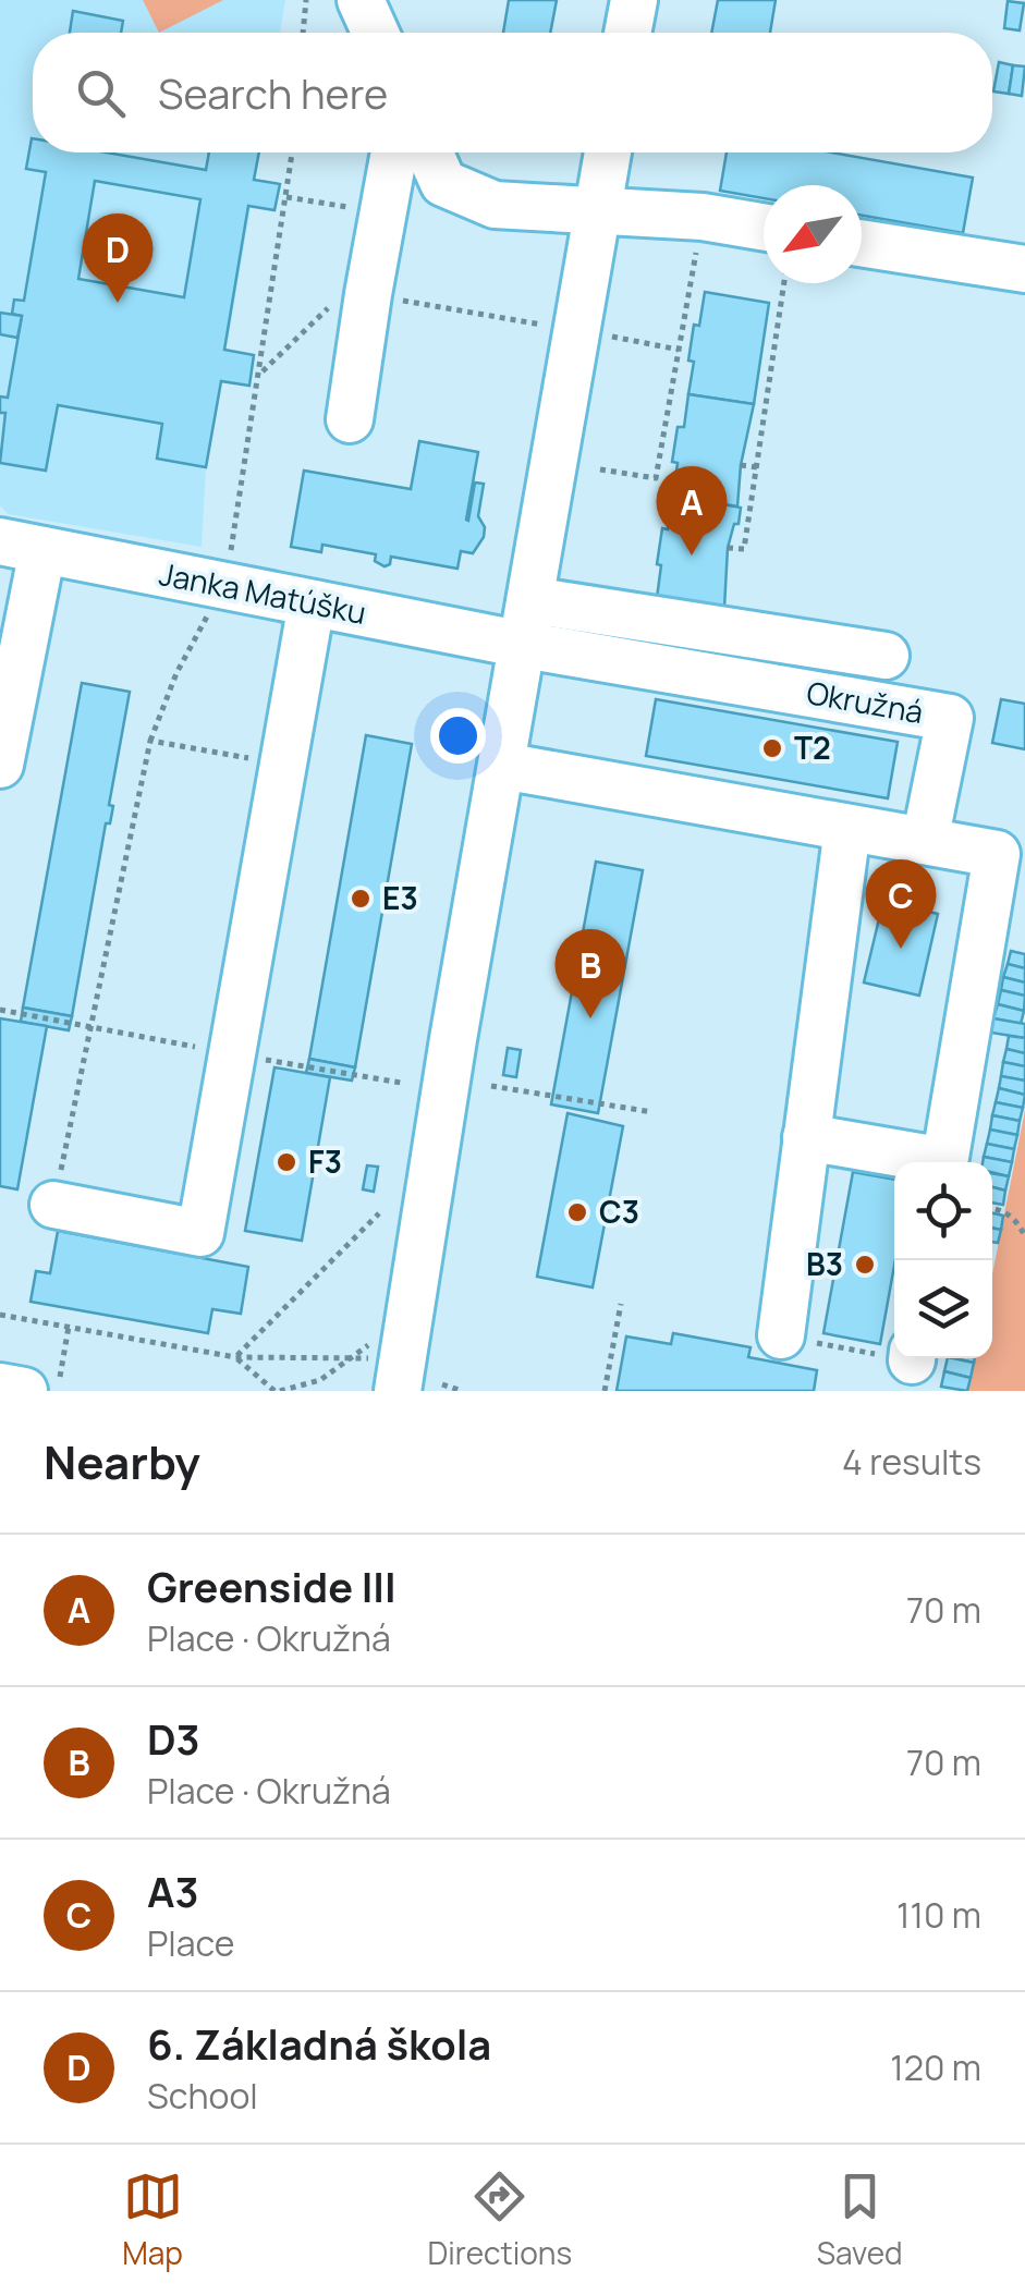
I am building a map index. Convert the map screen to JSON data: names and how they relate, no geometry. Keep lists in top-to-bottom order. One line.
{"streets":{"street":["Janka Matúšku","Okružná"]},"crossings":[["Janka Matúšku","Okružná"]],"places":["T2","E3","F3","C3","B3"],"north":"bottom left","page":{"search":"Search here","pins":["D","A","C","B"],"heading":["Nearby","4 results"],"list":[{"mark":"A","name":"Greenside III","note":"Place · Okružná","value":"70 m"},{"mark":"B","name":"D3","note":"Place · Okružná","value":"70 m"},{"mark":"C","name":"A3","note":"Place","value":"110 m"},{"mark":"D","name":"6. Základná škola","note":"School","value":"120 m"}],"nav":["Map","Directions","Saved"]}}
